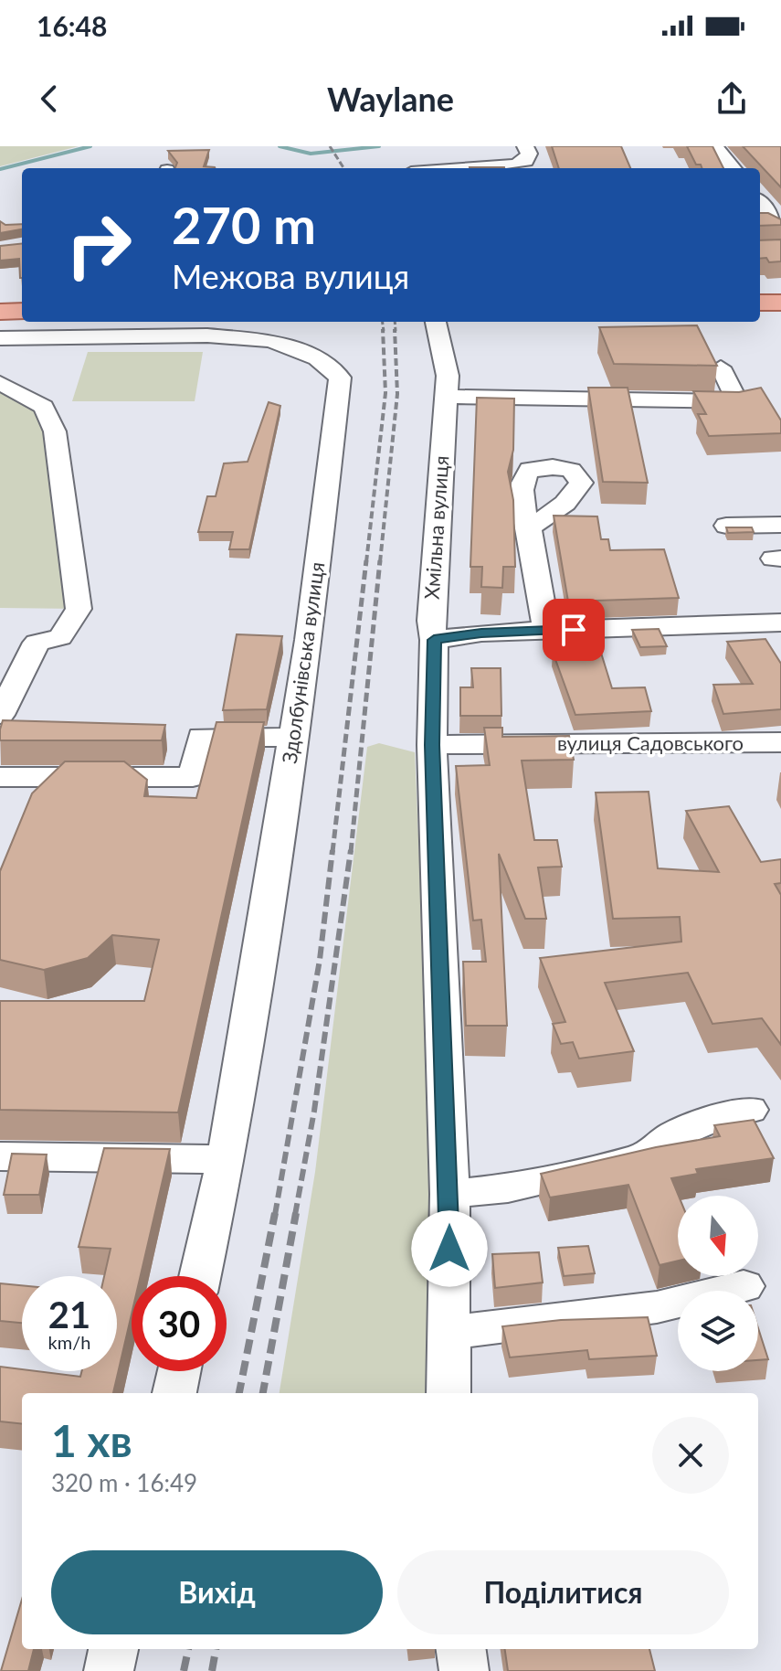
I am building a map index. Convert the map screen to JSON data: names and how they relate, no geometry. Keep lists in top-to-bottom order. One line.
{"streets":{"street":["Хмільна вулиця","Здолбунівська вулиця","вулиця Садовського"]},"crossings":[["Хмільна вулиця","вулиця Садовського"]],"north":"bottom","page":{"status":"16:48","header":"Waylane","turn":["270 m","Межова вулиця"],"speed":"21 km/h","limit":"30","heading":["1 хв","320 m · 16:49"],"buttons":["Вихід","Поділитися"]}}
